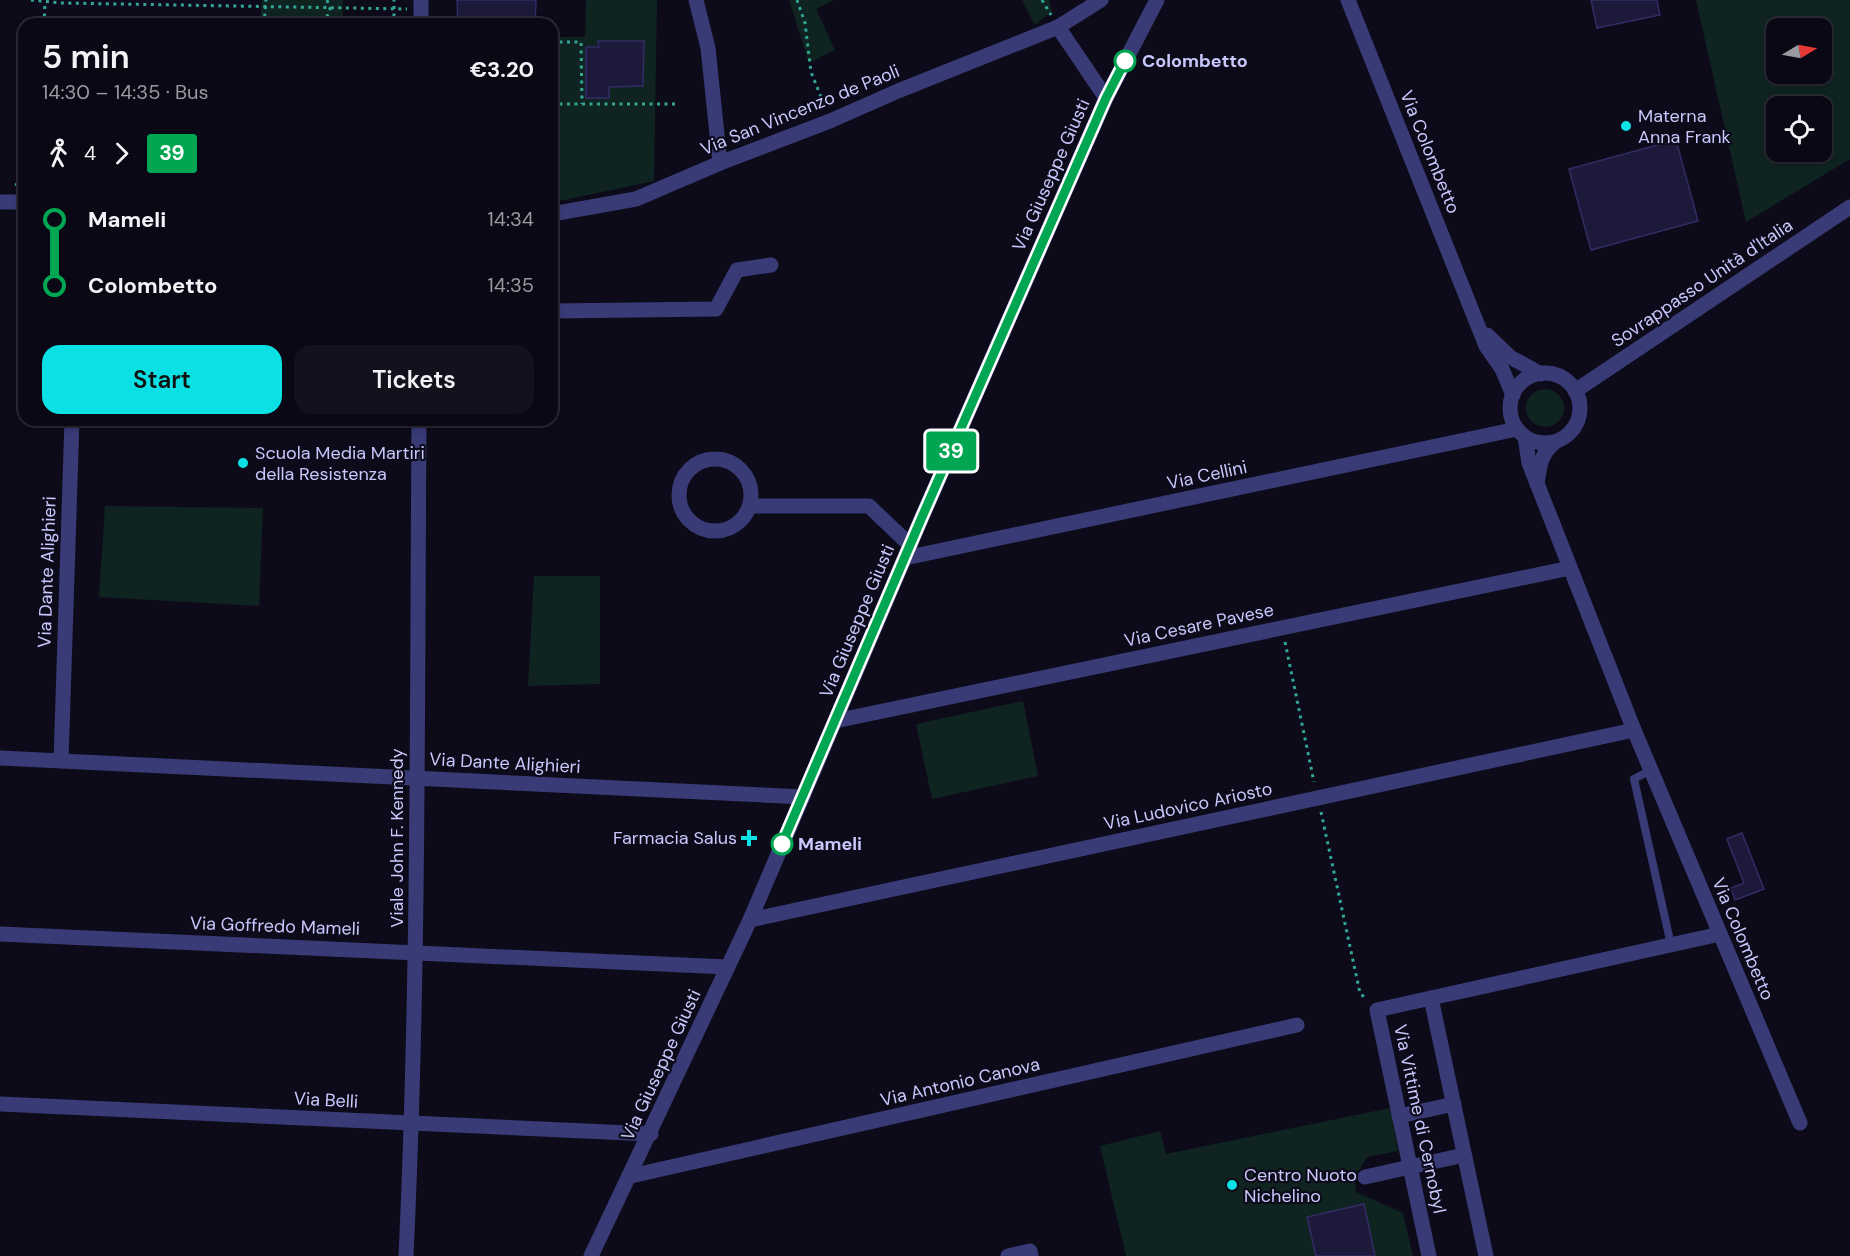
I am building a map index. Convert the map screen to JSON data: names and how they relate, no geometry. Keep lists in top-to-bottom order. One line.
{"streets":{"street":["Via San Vincenzo de Paoli","Via Colombetto","Via Giuseppe Giusti","Sovrappasso Unità d'Italia","Via Cellini","Via Dante Alighieri","Via Cesare Pavese","Via Ludovico Ariosto","Viale John F. Kennedy","Via Goffredo Mameli","Via Antonio Canova","Via Belli","Via Vittime di Cernobyl"]},"crossings":[["Via Colombetto","Sovrappasso Unità d'Italia"],["Via Colombetto","Via Cellini"],["Via Colombetto","Via Cesare Pavese"],["Via Colombetto","Via Ludovico Ariosto"],["Via Colombetto","Via Vittime di Cernobyl"],["Via Giuseppe Giusti","Via Cellini"],["Via Giuseppe Giusti","Via Dante Alighieri"],["Via Giuseppe Giusti","Via Cesare Pavese"],["Via Giuseppe Giusti","Via Ludovico Ariosto"],["Via Giuseppe Giusti","Via Goffredo Mameli"],["Via Giuseppe Giusti","Via Antonio Canova"],["Via Giuseppe Giusti","Via Belli"],["Sovrappasso Unità d'Italia","Via Cellini"],["Via Dante Alighieri","Viale John F. Kennedy"],["Viale John F. Kennedy","Via Goffredo Mameli"],["Viale John F. Kennedy","Via Belli"]],"places":{"other":["Colombetto","Materna Anna Frank","Scuola Media Martiri della Resistenza","Mameli","Centro Nuoto Nichelino"],"health":["Farmacia Salus"]},"lines":["bus line 39"],"north":"right","page":{"on_map":"39","heading":["5 min","14:30 – 14:35 · Bus","€3.20"],"legs":["4","39"],"list":[{"name":"Mameli","value":"14:34"},{"name":"Colombetto","value":"14:35"}],"buttons":["Start","Tickets"]}}
